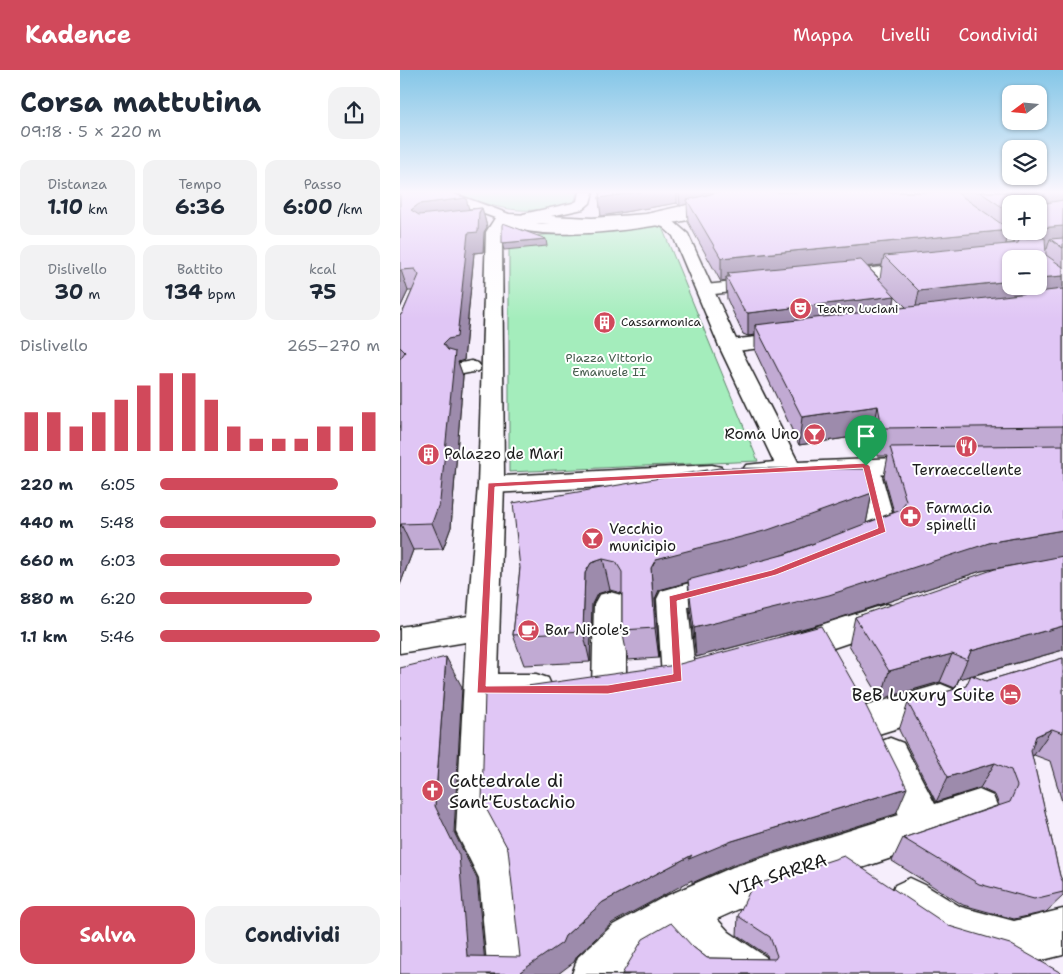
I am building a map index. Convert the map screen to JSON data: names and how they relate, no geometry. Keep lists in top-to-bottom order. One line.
{"streets":{"street":["VIA SARRA"]},"parks":["Piazza Vittorio Emanuele II"],"places":{"theatre":["Teatro Luciani"],"building":["Cassarmonica","Palazzo de Mari"],"bar":["Roma Uno","Vecchio municipio"],"restaurant":["Terraeccellente"],"pharmacy":["Farmacia spinelli"],"cafe":["Bar Nicole's"],"hotel":["BeB Luxury Suite"],"church":["Cattedrale di Sant'Eustachio"]},"north":"left","page":{"header":"Kadence","nav":["Mappa","Livelli","Condividi"],"heading":["Corsa mattutina","09:18 · 5 × 220 m"],"map_buttons":["+","−"],"stats":[["Distanza","1.10 km"],["Tempo","6:36"],["Passo","6:00 /km"],["Dislivello","30 m"],["Battito","134 bpm"],["kcal","75"]],"chart":["Dislivello","265–270 m"],"list":[{"name":"220 m","note":"6:05"},{"name":"440 m","note":"5:48"},{"name":"660 m","note":"6:03"},{"name":"880 m","note":"6:20"},{"name":"1.1 km","note":"5:46"}],"buttons":["Salva","Condividi"]}}
